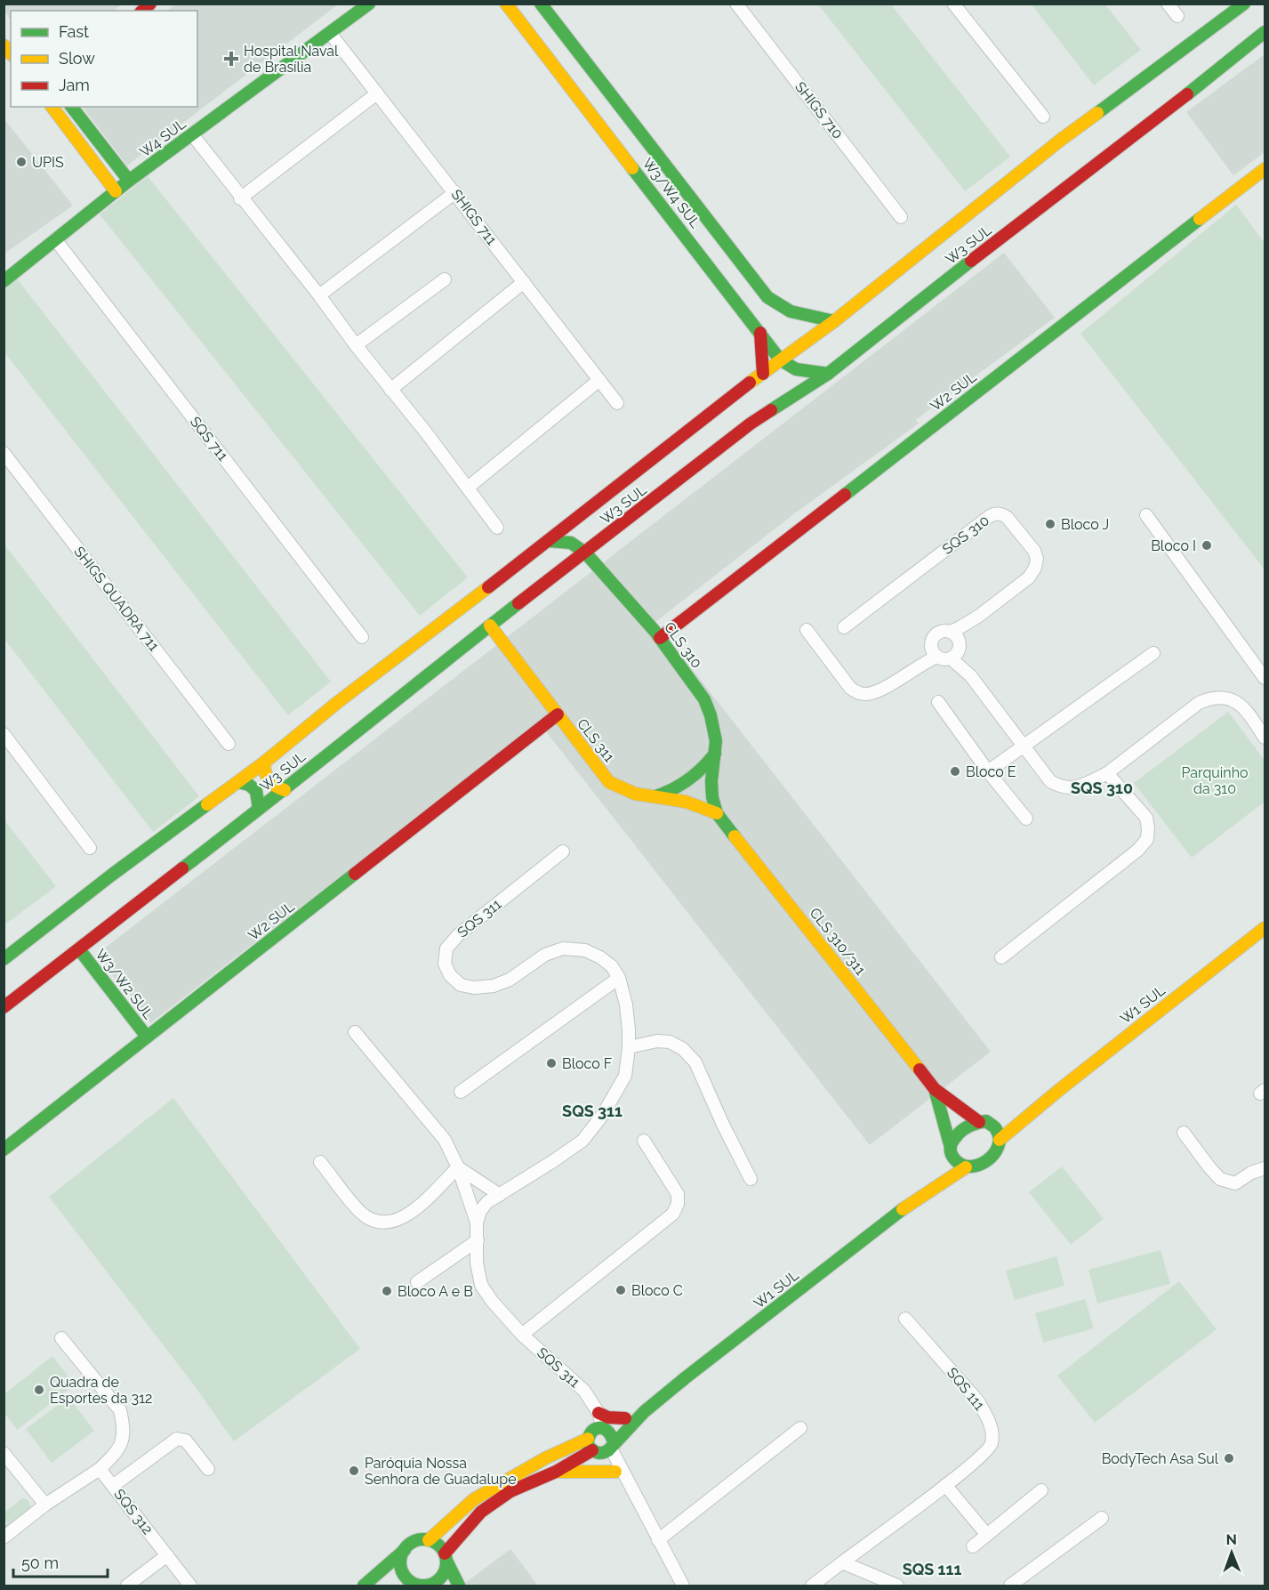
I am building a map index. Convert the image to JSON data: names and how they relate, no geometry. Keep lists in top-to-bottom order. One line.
{"streets":{"main road":["W4 SUL","W3/W4 SUL","W3 SUL","W2 SUL","CLS 310","CLS 311","CLS 310/311","W3/W2 SUL","W1 SUL"],"street":["SHIGS 710","SHIGS 711","SQS 711","SQS 310","SHIGS QUADRA 711","SQS 311","SQS 111","SQS 312"]},"crossings":[["W4 SUL","SHIGS 711"],["W4 SUL","SQS 711"],["W3/W4 SUL","W3 SUL"],["W3 SUL","CLS 310"],["W3 SUL","CLS 311"],["W3 SUL","W3/W2 SUL"],["W2 SUL","CLS 310"],["W2 SUL","CLS 311"],["W2 SUL","W3/W2 SUL"],["CLS 310","CLS 311"],["CLS 310","CLS 310/311"],["CLS 311","CLS 310/311"],["SQS 311","W1 SUL"],["CLS 310/311","W1 SUL"]],"districts":["SQS 310","SQS 311","SQS 111"],"parks":["Parquinho da 310"],"places":{"health":["Hospital Naval de Brasília"],"other":["UPIS","Bloco J","Bloco I","Bloco E","Bloco F","Bloco C","Bloco A e B","Quadra de Esportes da 312","BodyTech Asa Sul","Paróquia Nossa Senhora de Guadalupe"]},"legend":["Fast","Slow","Jam"],"scale_bar":"50 m","north":"top"}
